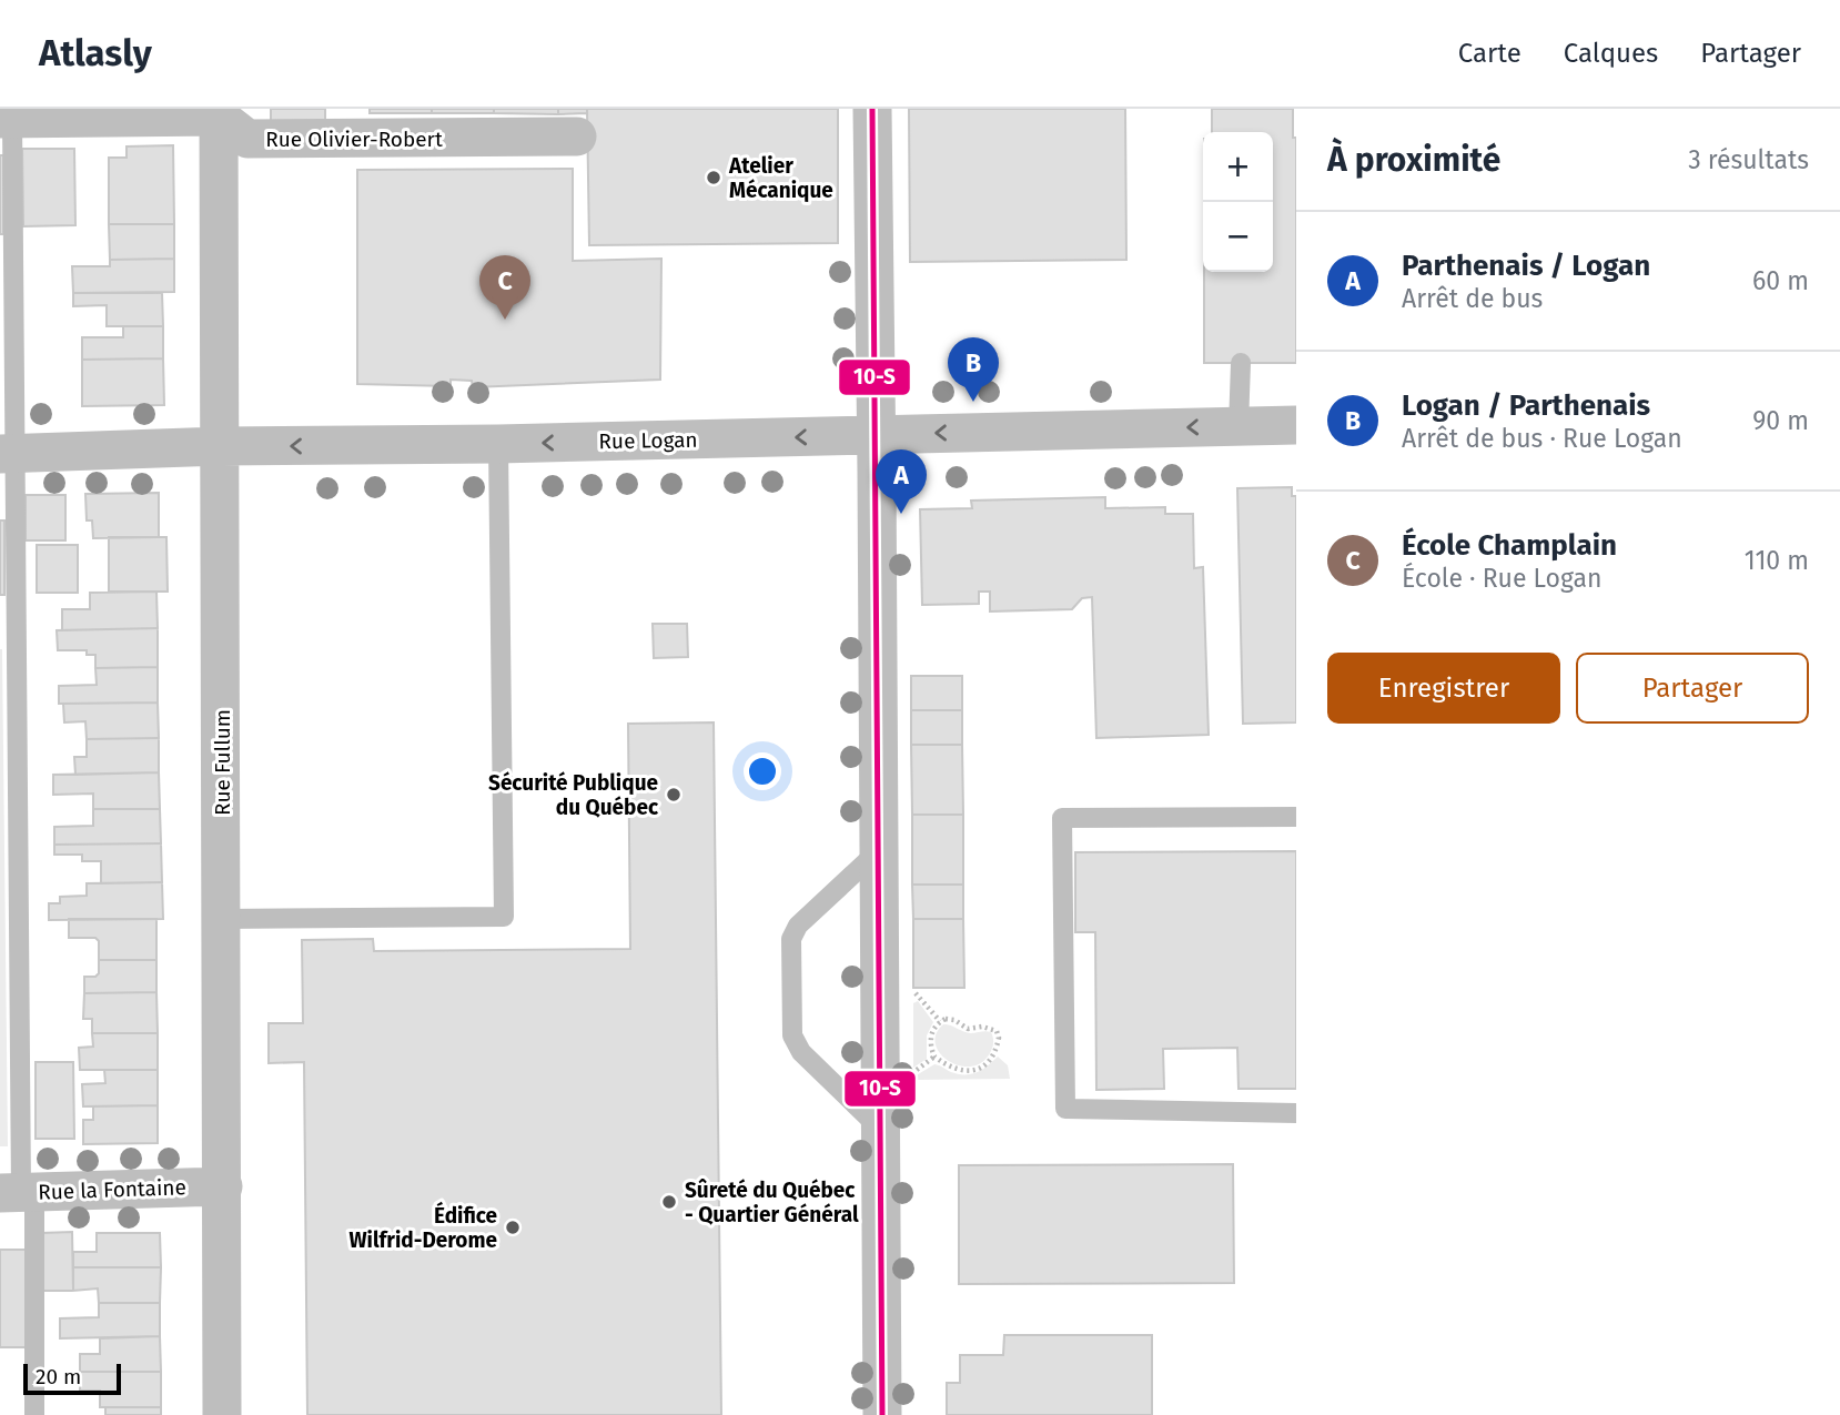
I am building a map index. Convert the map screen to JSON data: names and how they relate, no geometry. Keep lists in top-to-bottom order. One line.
{"streets":{"street":["Rue Olivier-Robert","Rue Logan","Rue Fullum","Rue la Fontaine"]},"crossings":[["Rue Olivier-Robert","Rue Fullum"],["Rue Logan","Rue Fullum"],["Rue Fullum","Rue la Fontaine"]],"one_way":["Rue Logan"],"places":["Atelier Mécanique","Sécurité Publique du Québec","Sûreté du Québec - Quartier Général","Édifice Wilfrid-Derome"],"lines":["transit line 10-S"],"scale_bar":"20 m","page":{"header":"Atlasly","nav":["Carte","Calques","Partager"],"heading":["À proximité","3 résultats"],"map_buttons":["+","−"],"list":[{"mark":"A","name":"Parthenais / Logan","note":"Arrêt de bus","value":"60 m"},{"mark":"B","name":"Logan / Parthenais","note":"Arrêt de bus · Rue Logan","value":"90 m"},{"mark":"C","name":"École Champlain","note":"École · Rue Logan","value":"110 m"}],"pins":["C","B","A"],"buttons":["Enregistrer","Partager"],"scale":"20 m"}}
